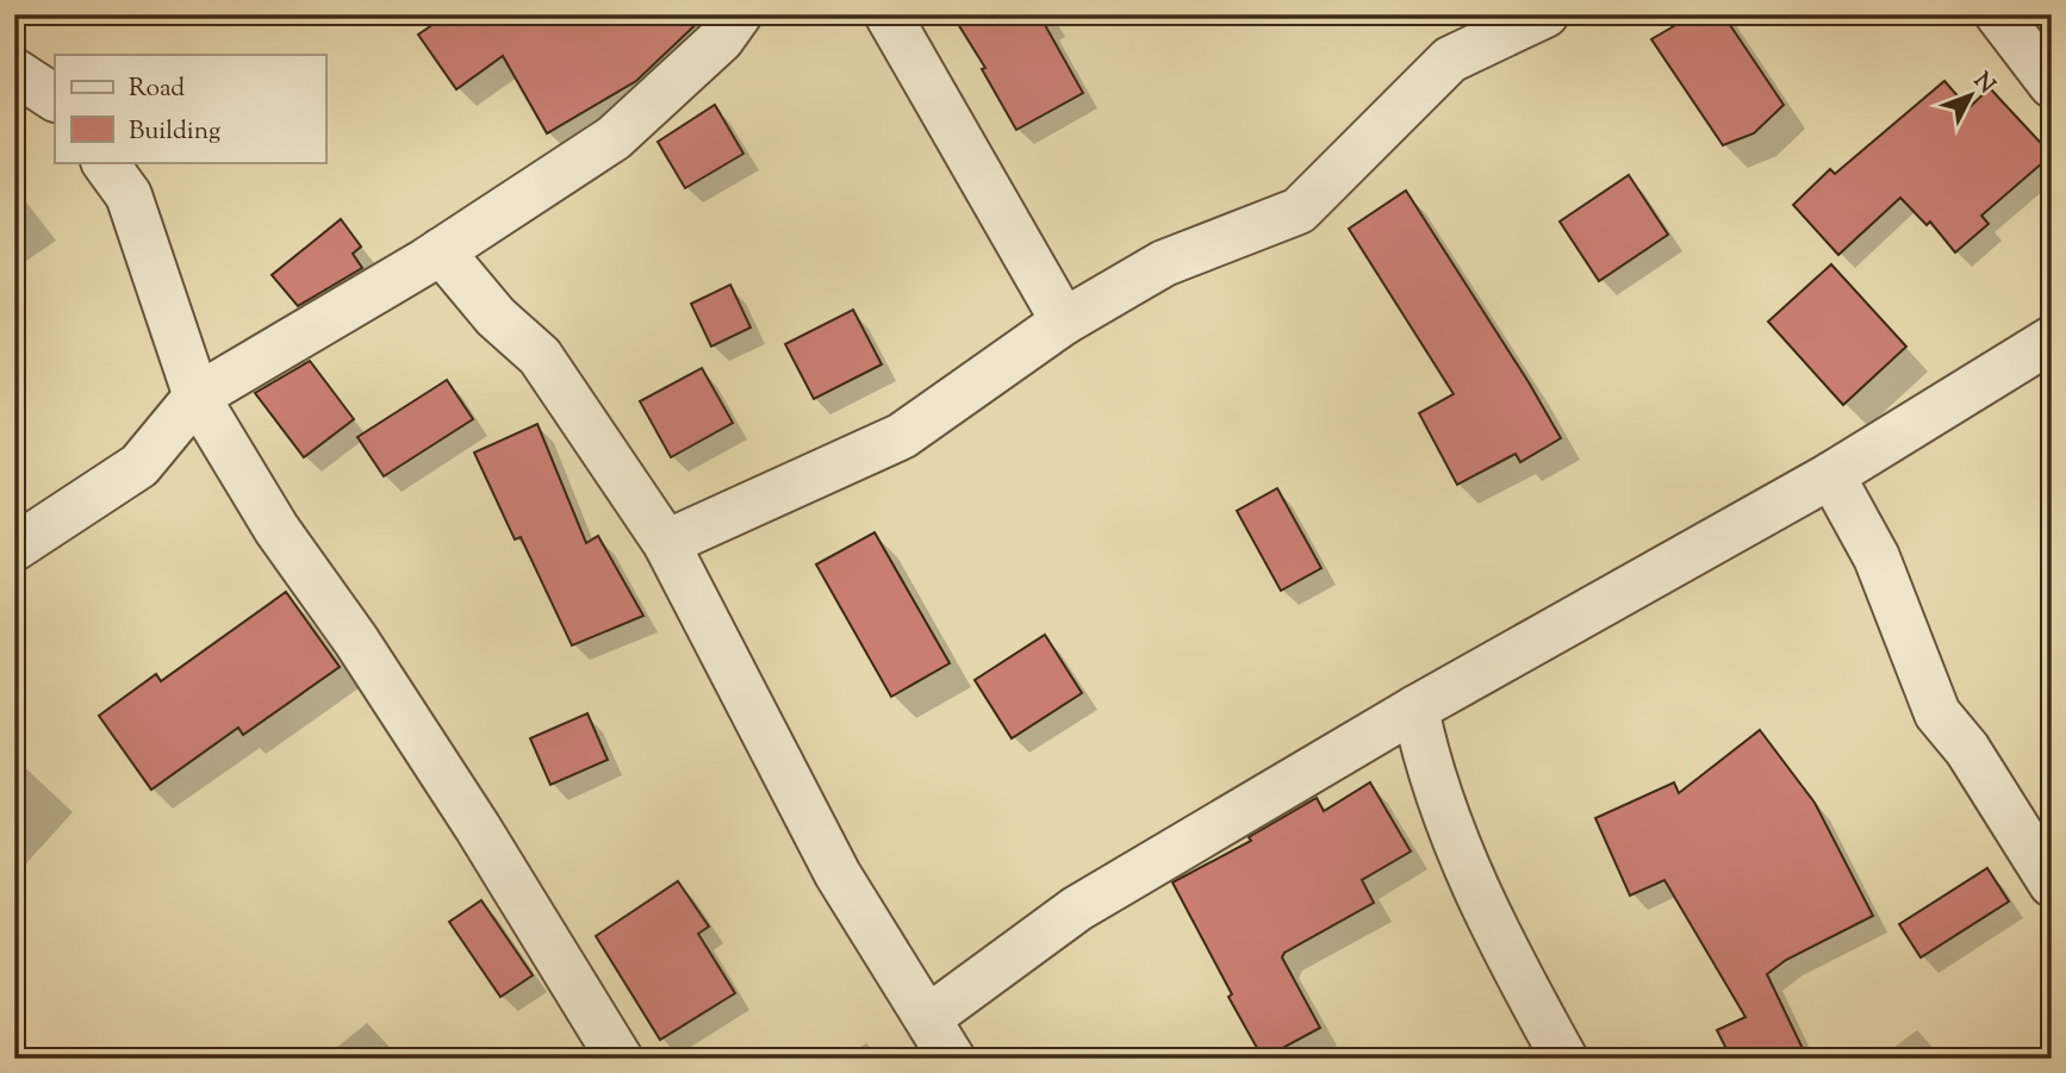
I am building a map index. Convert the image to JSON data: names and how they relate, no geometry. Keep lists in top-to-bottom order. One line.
{"legend":["Road","Building"],"north":"top right"}
